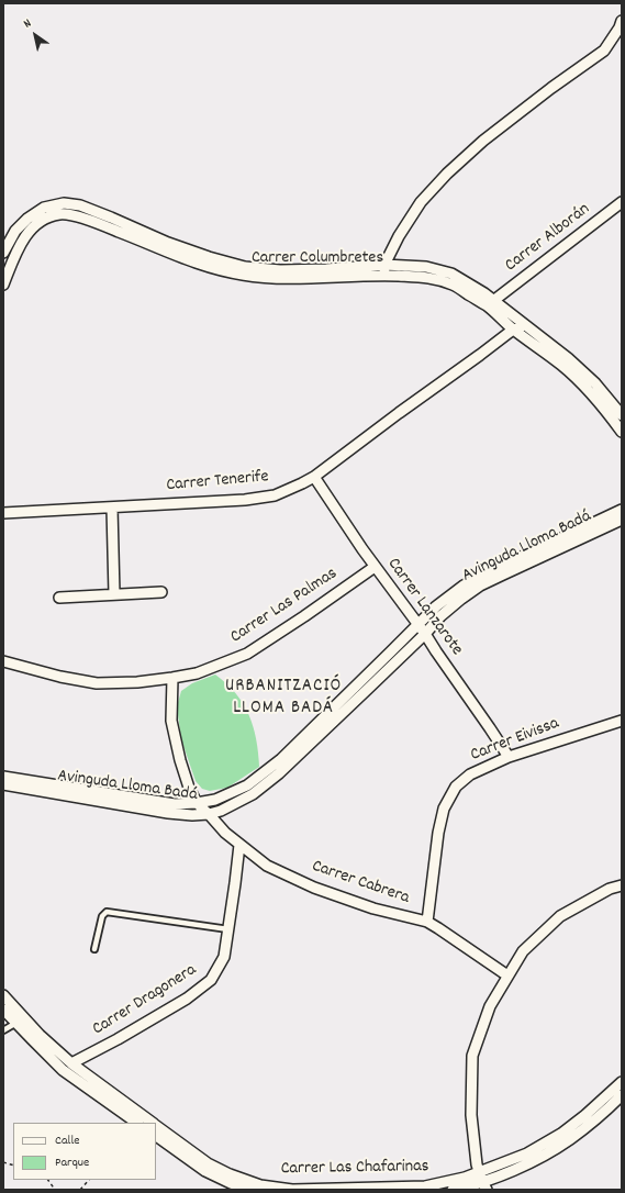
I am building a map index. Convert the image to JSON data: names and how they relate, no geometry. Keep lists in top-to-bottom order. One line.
{"streets":{"street":["Carrer Alborán","Carrer Columbretes","Carrer Tenerife","Avinguda Lloma Badá","Carrer Las Palmas","Carrer Lanzarote","Carrer Eivissa","Carrer Cabrera","Carrer Dragonera","Carrer Las Chafarinas"]},"crossings":[["Carrer Alborán","Carrer Columbretes"],["Carrer Columbretes","Carrer Tenerife"],["Carrer Tenerife","Carrer Lanzarote"],["Avinguda Lloma Badá","Carrer Lanzarote"],["Avinguda Lloma Badá","Carrer Cabrera"],["Carrer Las Palmas","Carrer Lanzarote"],["Carrer Las Palmas","Carrer Cabrera"],["Carrer Lanzarote","Carrer Eivissa"],["Carrer Eivissa","Carrer Cabrera"],["Carrer Cabrera","Carrer Dragonera"],["Carrer Dragonera","Carrer Las Chafarinas"]],"districts":["URBANITZACIÓ LLOMA BADÁ"],"legend":["Calle","Parque"],"north":"top left"}
